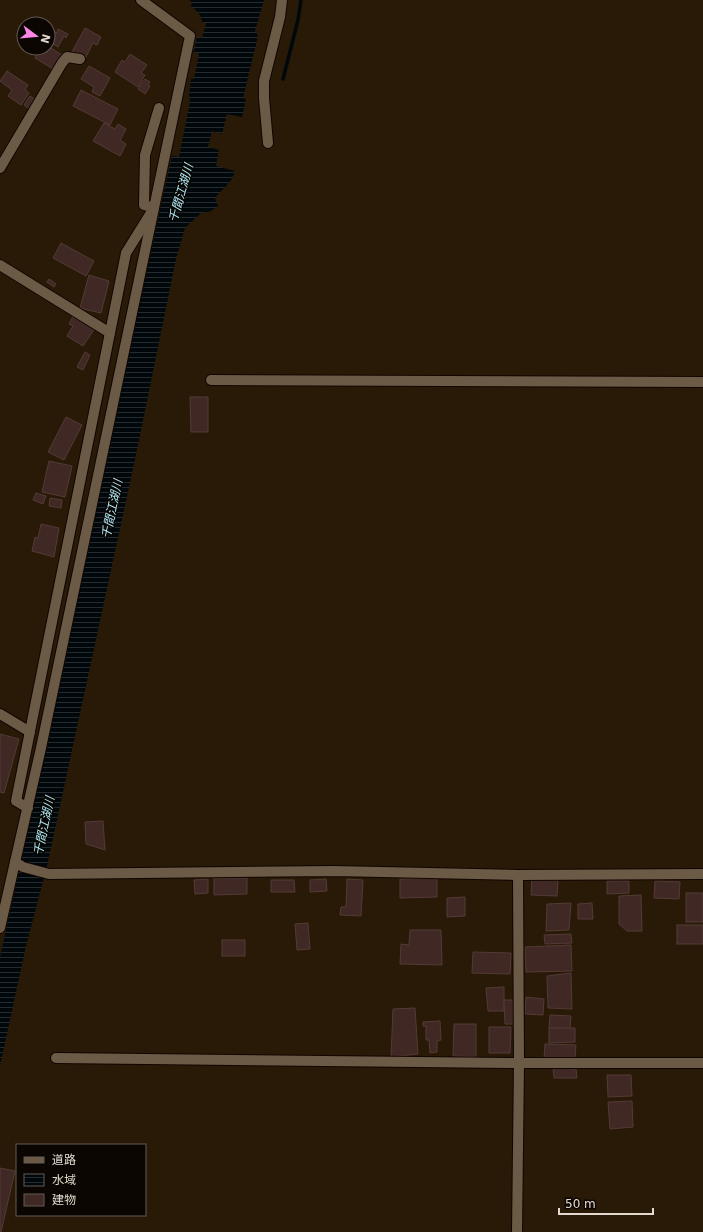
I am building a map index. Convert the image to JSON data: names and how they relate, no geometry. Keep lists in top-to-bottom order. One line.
{"water":["千間江湖川"],"legend":["道路","水域","建物"],"scale_bar":"50 m","north":"right"}
